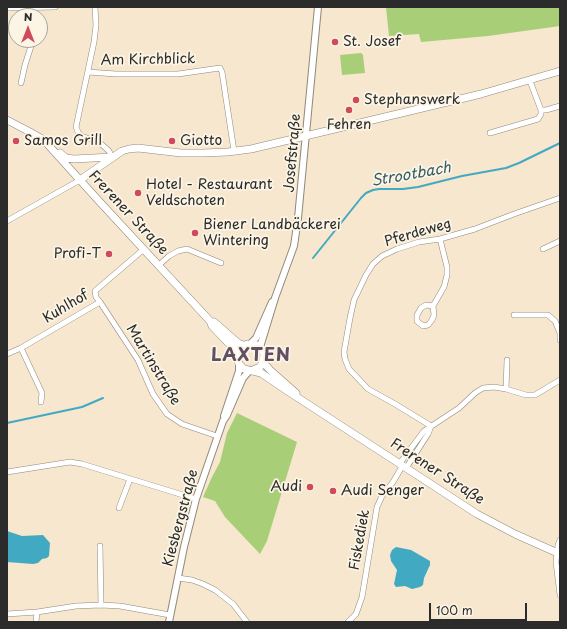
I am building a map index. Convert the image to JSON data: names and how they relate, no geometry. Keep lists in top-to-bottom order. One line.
{"streets":{"main road":["Frerener Straße"],"street":["Am Kirchblick","Josefstraße","Pferdeweg","Kuhlhof","Martinstraße","Kiesbergstraße","Fiskediek"]},"crossings":[["Josefstraße","Frerener Straße"],["Josefstraße","Kiesbergstraße"],["Frerener Straße","Kuhlhof"],["Frerener Straße","Kiesbergstraße"],["Frerener Straße","Fiskediek"],["Kuhlhof","Martinstraße"],["Martinstraße","Kiesbergstraße"]],"districts":["LAXTEN"],"water":["Strootbach"],"places":["St. Josef","Stephanswerk","Fehren","Samos Grill","Giotto","Hotel - Restaurant Veldschoten","Biener Landbäckerei Wintering","Profi-T","Audi","Audi Senger"],"scale_bar":"100 m","north":"top"}
